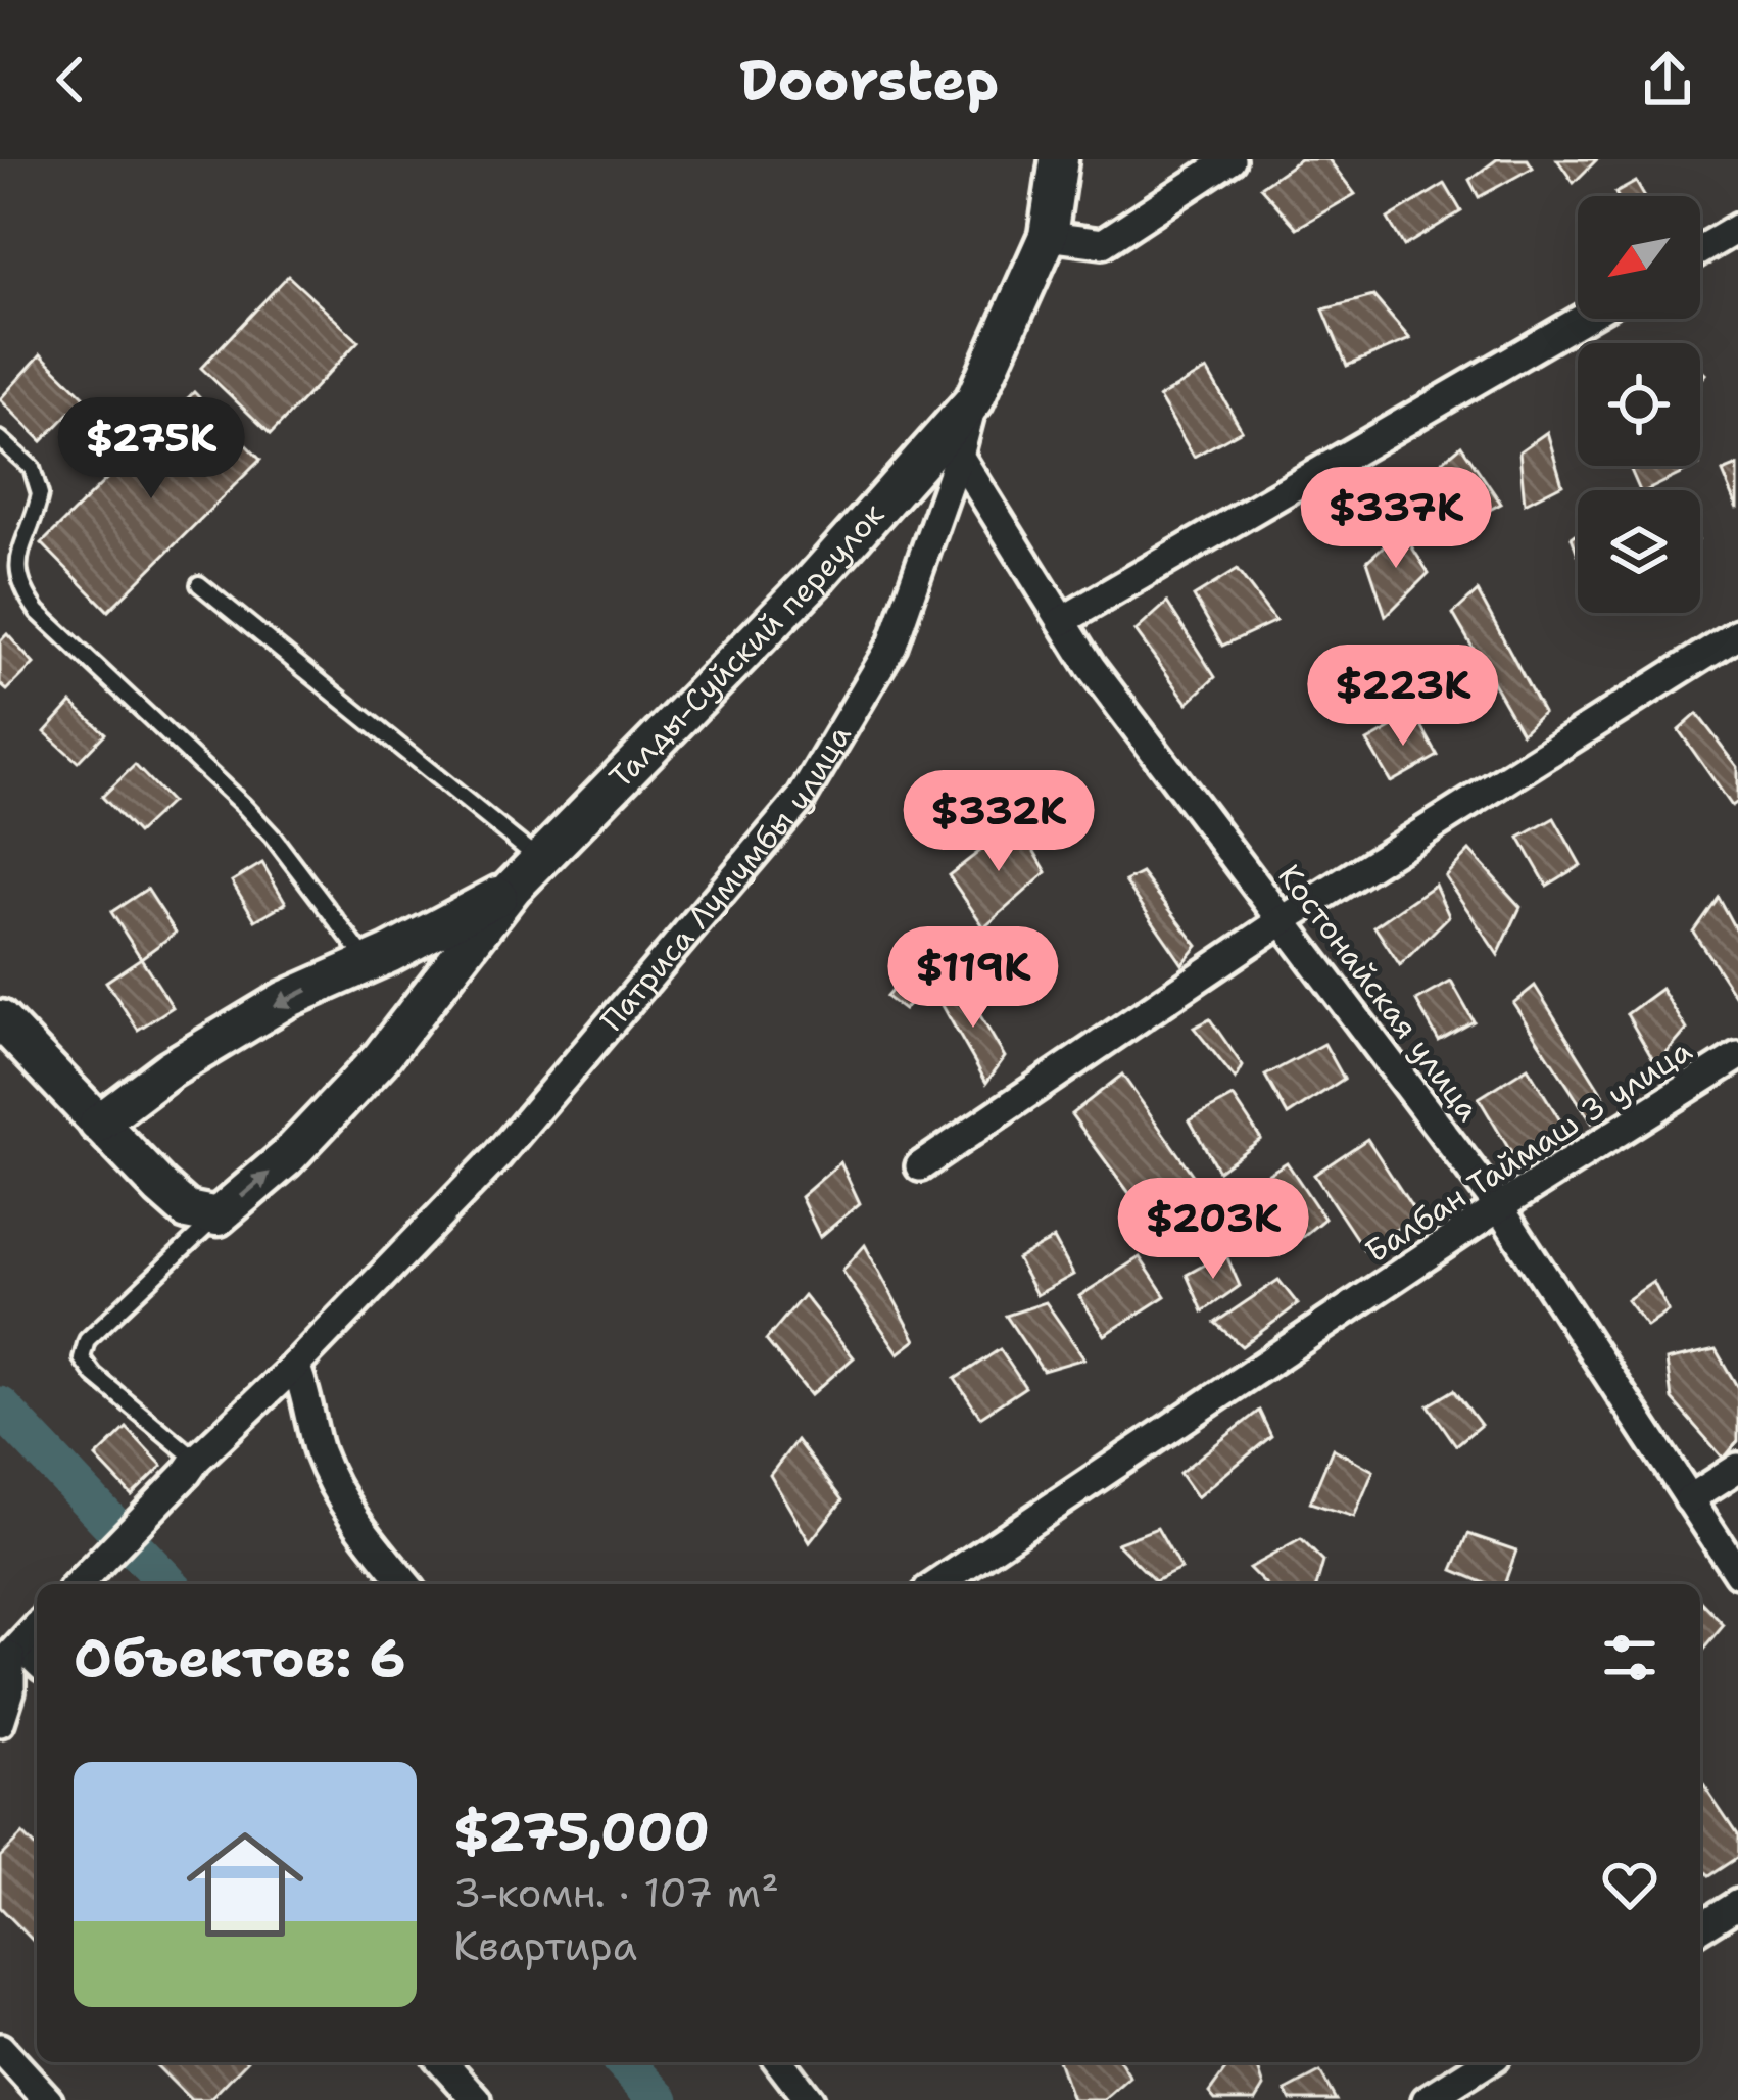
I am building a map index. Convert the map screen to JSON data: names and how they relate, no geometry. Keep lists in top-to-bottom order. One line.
{"streets":{"street":["Талды-Суйский переулок","Патриса Лумумбы улица","Костонайская улица","Балбан Таймаш 3 улица"]},"crossings":[["Талды-Суйский переулок","Патриса Лумумбы улица"],["Патриса Лумумбы улица","Костонайская улица"],["Костонайская улица","Балбан Таймаш 3 улица"]],"north":"bottom left","page":{"header":"Doorstep","price":["$275K","$337K","$223K","$332K","$119K","$203K"],"heading":"Объектов: 6","list":[{"name":"$275,000","note":"3-комн. · 107 m² · Квартира"}]}}
